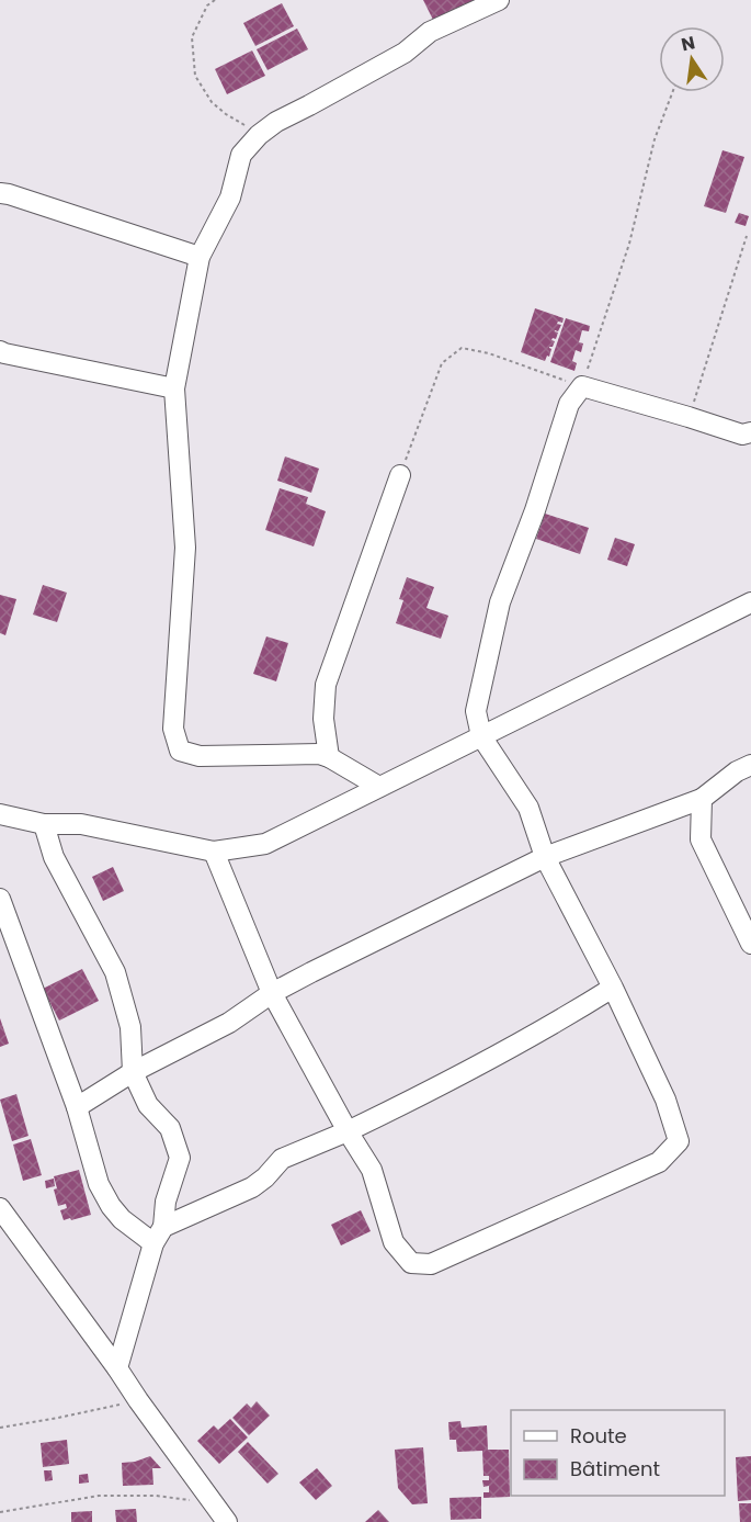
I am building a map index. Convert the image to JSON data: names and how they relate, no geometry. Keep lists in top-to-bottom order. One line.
{"legend":["Route","Bâtiment"],"north":"top"}
